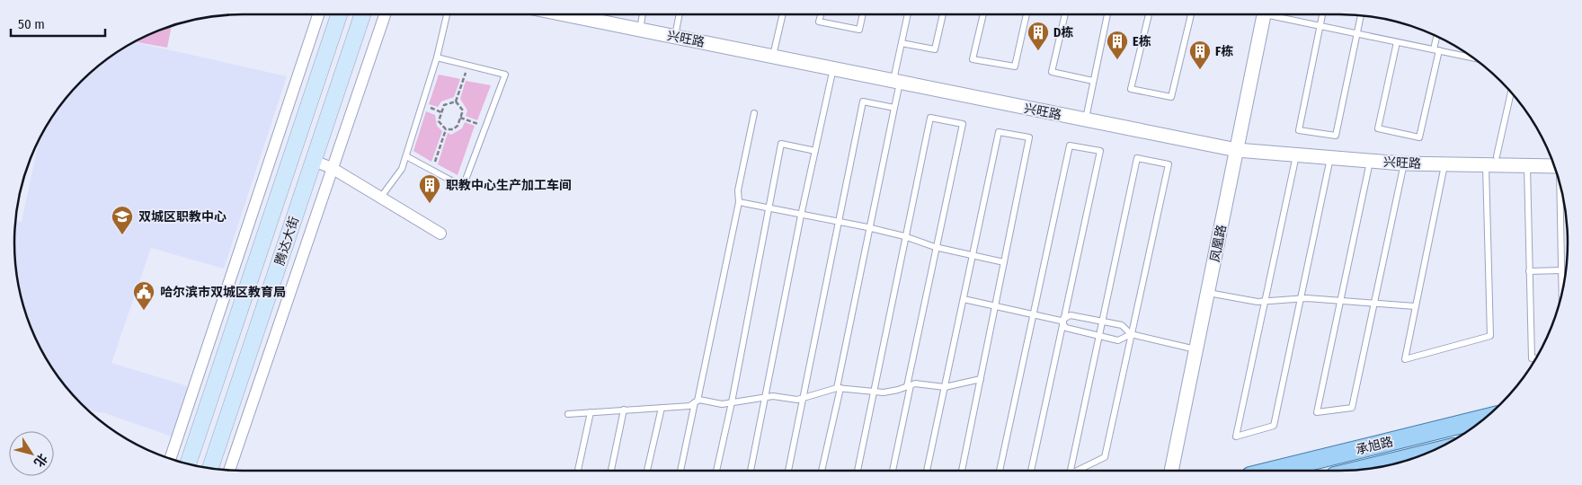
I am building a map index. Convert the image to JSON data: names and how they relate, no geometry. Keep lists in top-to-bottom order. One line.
{"streets":{"main road":["腾达大街","承旭路"],"street":["兴旺路","凤凰路"]},"crossings":[["兴旺路","凤凰路"]],"places":{"building":["D栋","E栋","F栋","职教中心生产加工车间"],"school or university":["双城区职教中心"],"public building":["哈尔滨市双城区教育局"]},"scale_bar":"50 m","north":"bottom right"}
